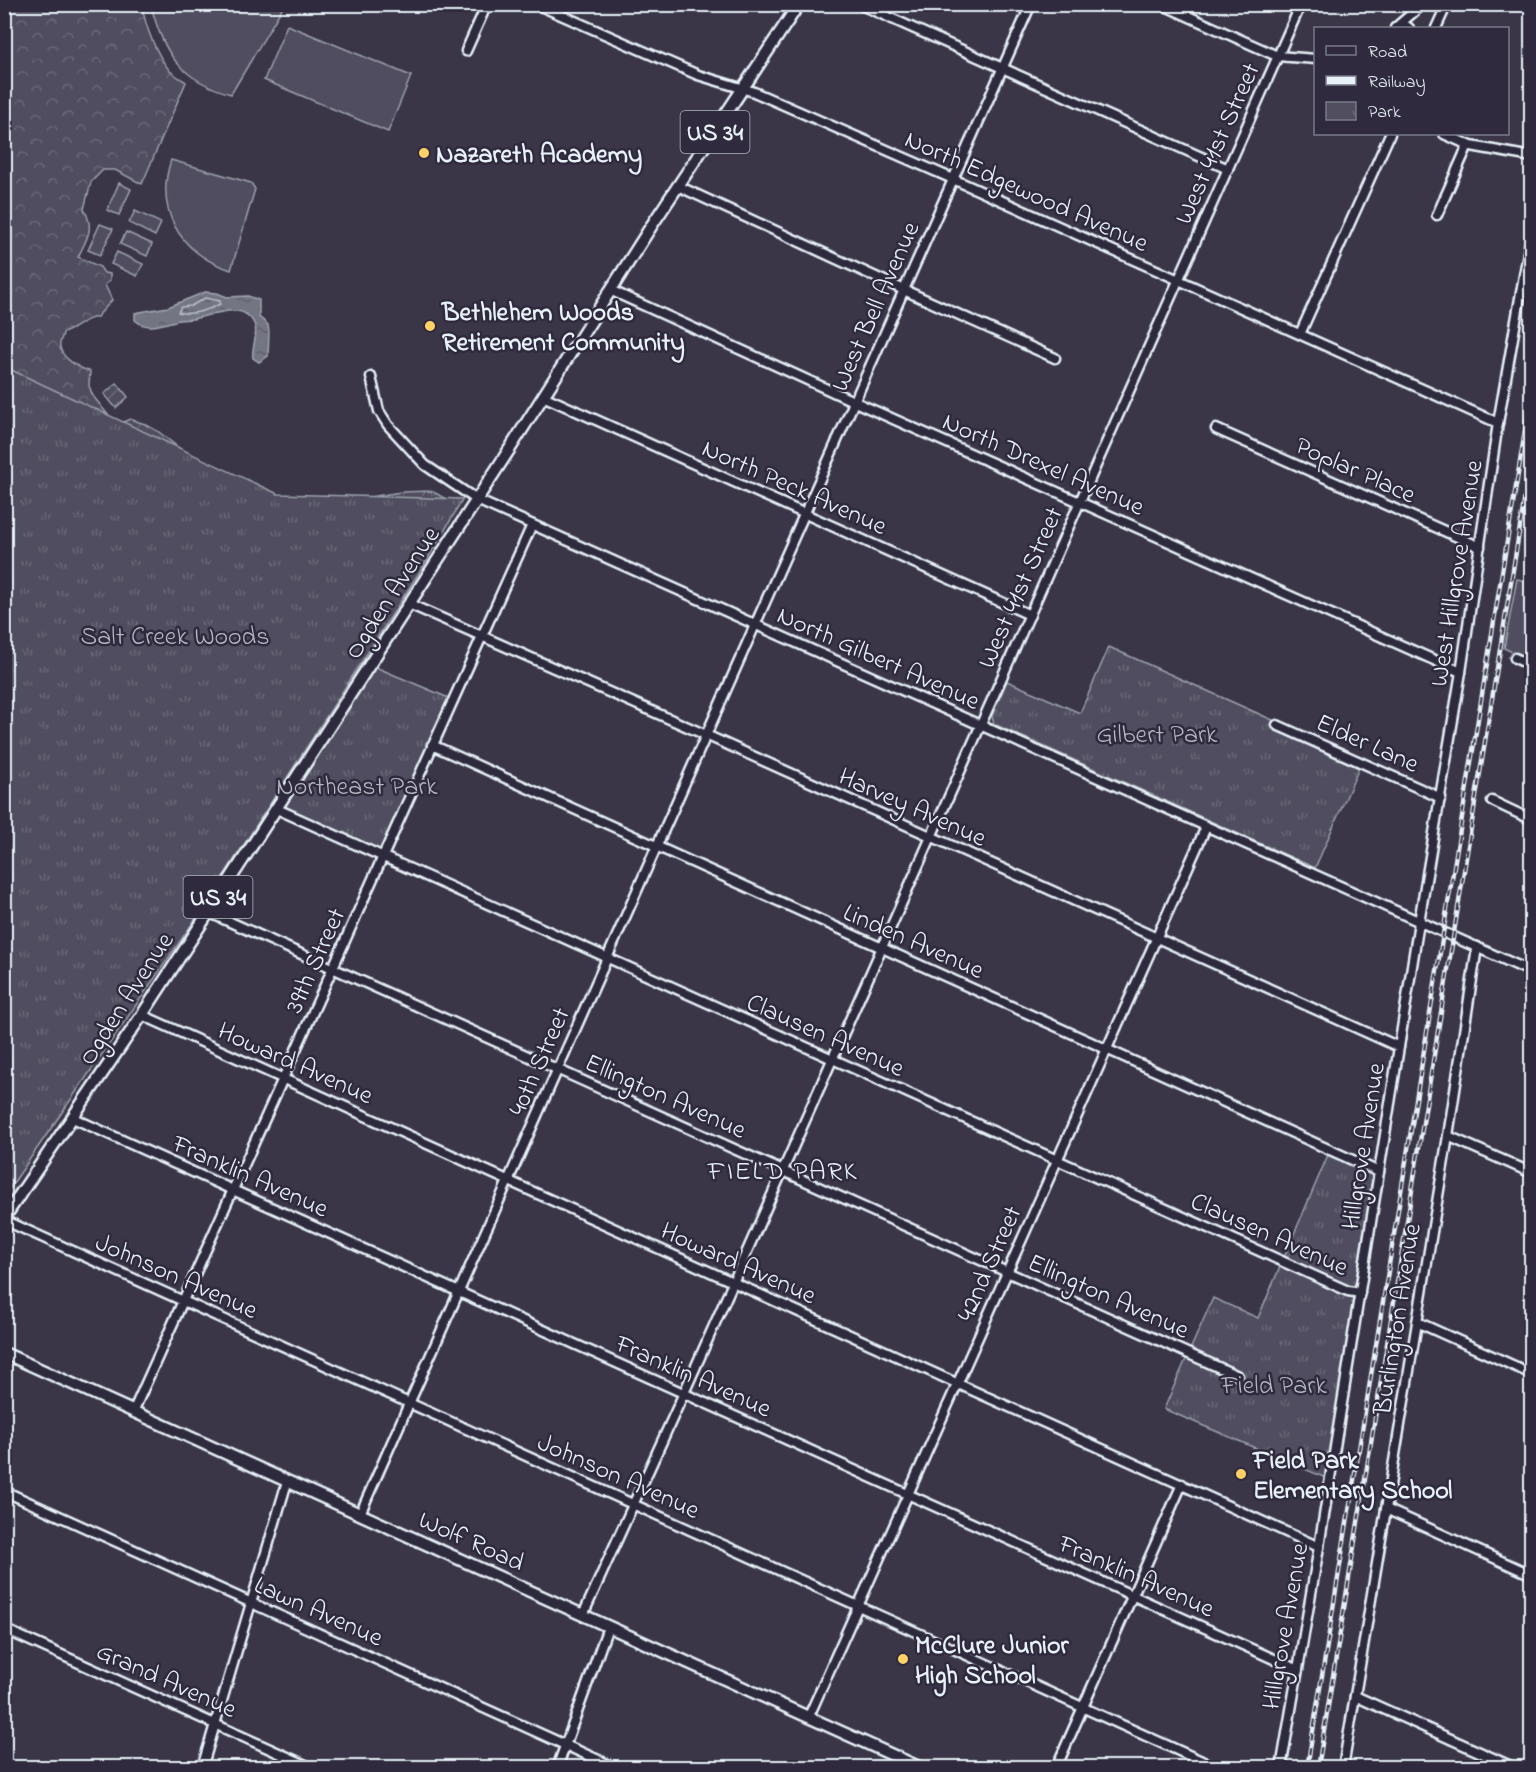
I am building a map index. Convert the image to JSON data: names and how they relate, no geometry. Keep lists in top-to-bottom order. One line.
{"streets":{"main road":["US 34","Ogden Avenue","Wolf Road"],"street":["West 41st Street","North Edgewood Avenue","West Bell Avenue","North Drexel Avenue","Poplar Place","North Peck Avenue","West Hillgrove Avenue","North Gilbert Avenue","Elder Lane","Harvey Avenue","Linden Avenue","39th Street","Clausen Avenue","40th Street","Howard Avenue","Ellington Avenue","Hillgrove Avenue","Franklin Avenue","42nd Street","Johnson Avenue","Burlington Avenue","Lawn Avenue","Grand Avenue"]},"crossings":[["US 34","North Edgewood Avenue"],["US 34","North Drexel Avenue"],["US 34","North Peck Avenue"],["US 34","Ogden Avenue"],["US 34","North Gilbert Avenue"],["West 41st Street","North Edgewood Avenue"],["West 41st Street","North Drexel Avenue"],["West 41st Street","North Peck Avenue"],["West 41st Street","North Gilbert Avenue"],["West 41st Street","Harvey Avenue"],["West 41st Street","Linden Avenue"],["West 41st Street","Clausen Avenue"],["West 41st Street","Howard Avenue"],["West 41st Street","Ellington Avenue"],["West 41st Street","Franklin Avenue"],["West 41st Street","Johnson Avenue"],["West 41st Street","Wolf Road"],["North Edgewood Avenue","West Bell Avenue"],["North Edgewood Avenue","West Hillgrove Avenue"],["West Bell Avenue","North Drexel Avenue"],["West Bell Avenue","North Peck Avenue"],["West Bell Avenue","North Gilbert Avenue"],["West Bell Avenue","40th Street"],["North Drexel Avenue","West Hillgrove Avenue"],["Poplar Place","West Hillgrove Avenue"],["West Hillgrove Avenue","North Gilbert Avenue"],["West Hillgrove Avenue","Elder Lane"],["West Hillgrove Avenue","Hillgrove Avenue"],["Ogden Avenue","North Gilbert Avenue"],["Ogden Avenue","Harvey Avenue"],["Ogden Avenue","Clausen Avenue"],["Ogden Avenue","Howard Avenue"],["Ogden Avenue","Ellington Avenue"],["Ogden Avenue","Franklin Avenue"],["Ogden Avenue","Johnson Avenue"],["North Gilbert Avenue","39th Street"],["North Gilbert Avenue","40th Street"],["North Gilbert Avenue","Hillgrove Avenue"],["North Gilbert Avenue","42nd Street"],["North Gilbert Avenue","Burlington Avenue"],["Harvey Avenue","39th Street"],["Harvey Avenue","40th Street"],["Harvey Avenue","Hillgrove Avenue"],["Harvey Avenue","42nd Street"],["Linden Avenue","39th Street"],["Linden Avenue","40th Street"],["Linden Avenue","Hillgrove Avenue"],["Linden Avenue","42nd Street"],["39th Street","Clausen Avenue"],["39th Street","Howard Avenue"],["39th Street","Ellington Avenue"],["39th Street","Franklin Avenue"],["39th Street","Johnson Avenue"],["39th Street","Wolf Road"],["Clausen Avenue","40th Street"],["Clausen Avenue","Hillgrove Avenue"],["Clausen Avenue","42nd Street"],["40th Street","Howard Avenue"],["40th Street","Ellington Avenue"],["40th Street","Franklin Avenue"],["40th Street","Johnson Avenue"],["40th Street","Wolf Road"],["Howard Avenue","Hillgrove Avenue"],["Howard Avenue","42nd Street"],["Ellington Avenue","42nd Street"],["Hillgrove Avenue","Franklin Avenue"],["Franklin Avenue","42nd Street"],["42nd Street","Johnson Avenue"],["42nd Street","Wolf Road"]],"districts":["FIELD PARK"],"parks":["Salt Creek Woods","Gilbert Park","Northeast Park","Field Park"],"places":["Nazareth Academy","Bethlehem Woods Retirement Community","Field Park Elementary School","McClure Junior High School"],"legend":["Road","Railway","Park"]}
